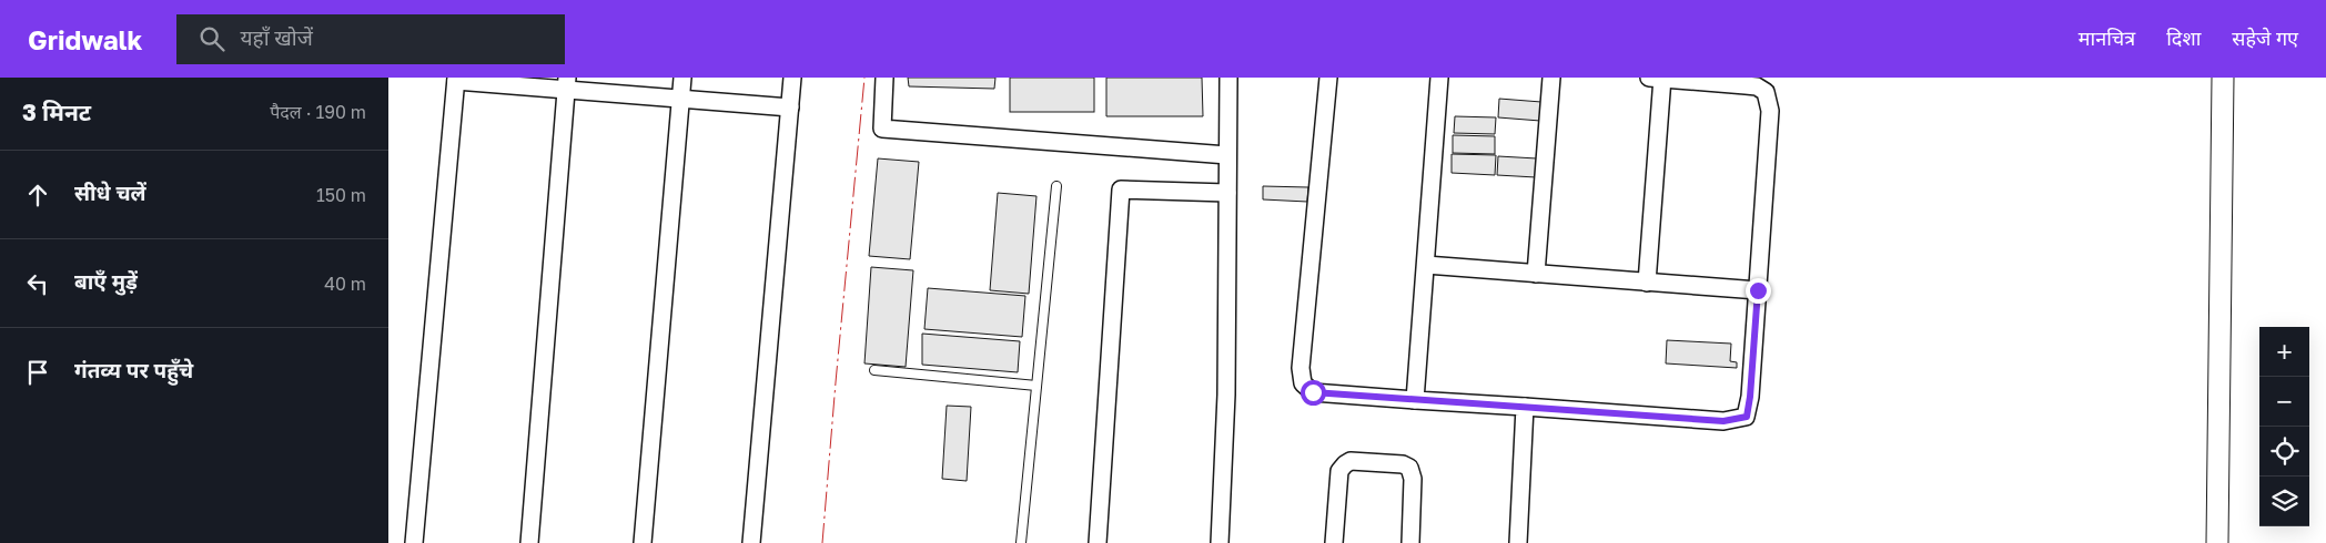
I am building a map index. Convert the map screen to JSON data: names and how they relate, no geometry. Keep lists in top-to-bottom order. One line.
{"page":{"header":"Gridwalk","search":"यहाँ खोजें","nav":["मानचित्र","दिशा","सहेजे गए"],"heading":["3 मिनट","पैदल · 190 m"],"list":[["सीधे चलें","150 m"],["बाएँ मुड़ें","40 m"],"गंतव्य पर पहुँचे"],"map_buttons":["+","−"]}}
